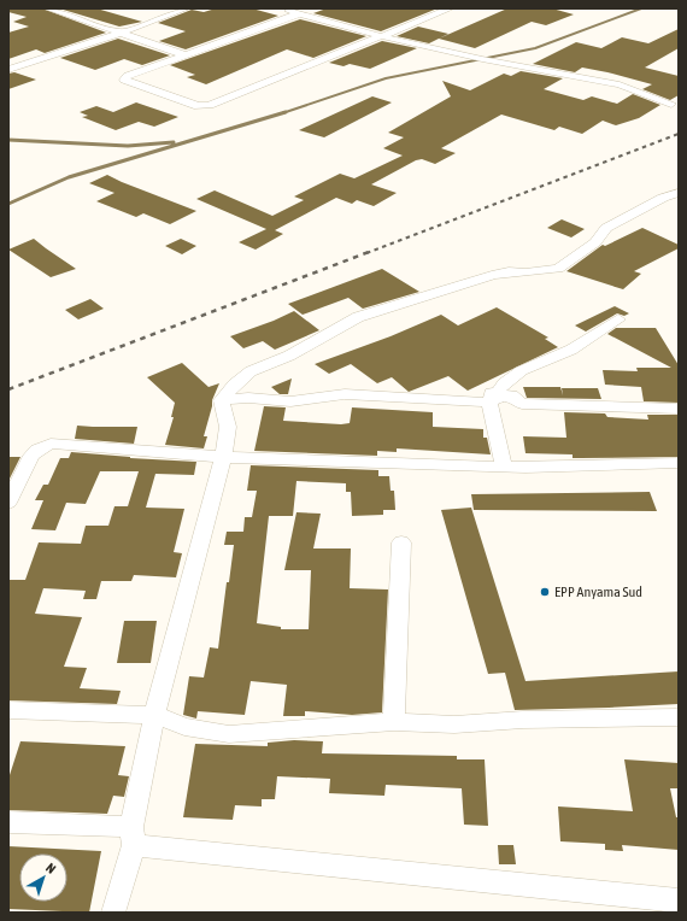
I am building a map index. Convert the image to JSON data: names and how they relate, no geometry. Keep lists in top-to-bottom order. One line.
{"places":["EPP Anyama Sud"],"north":"top right"}
